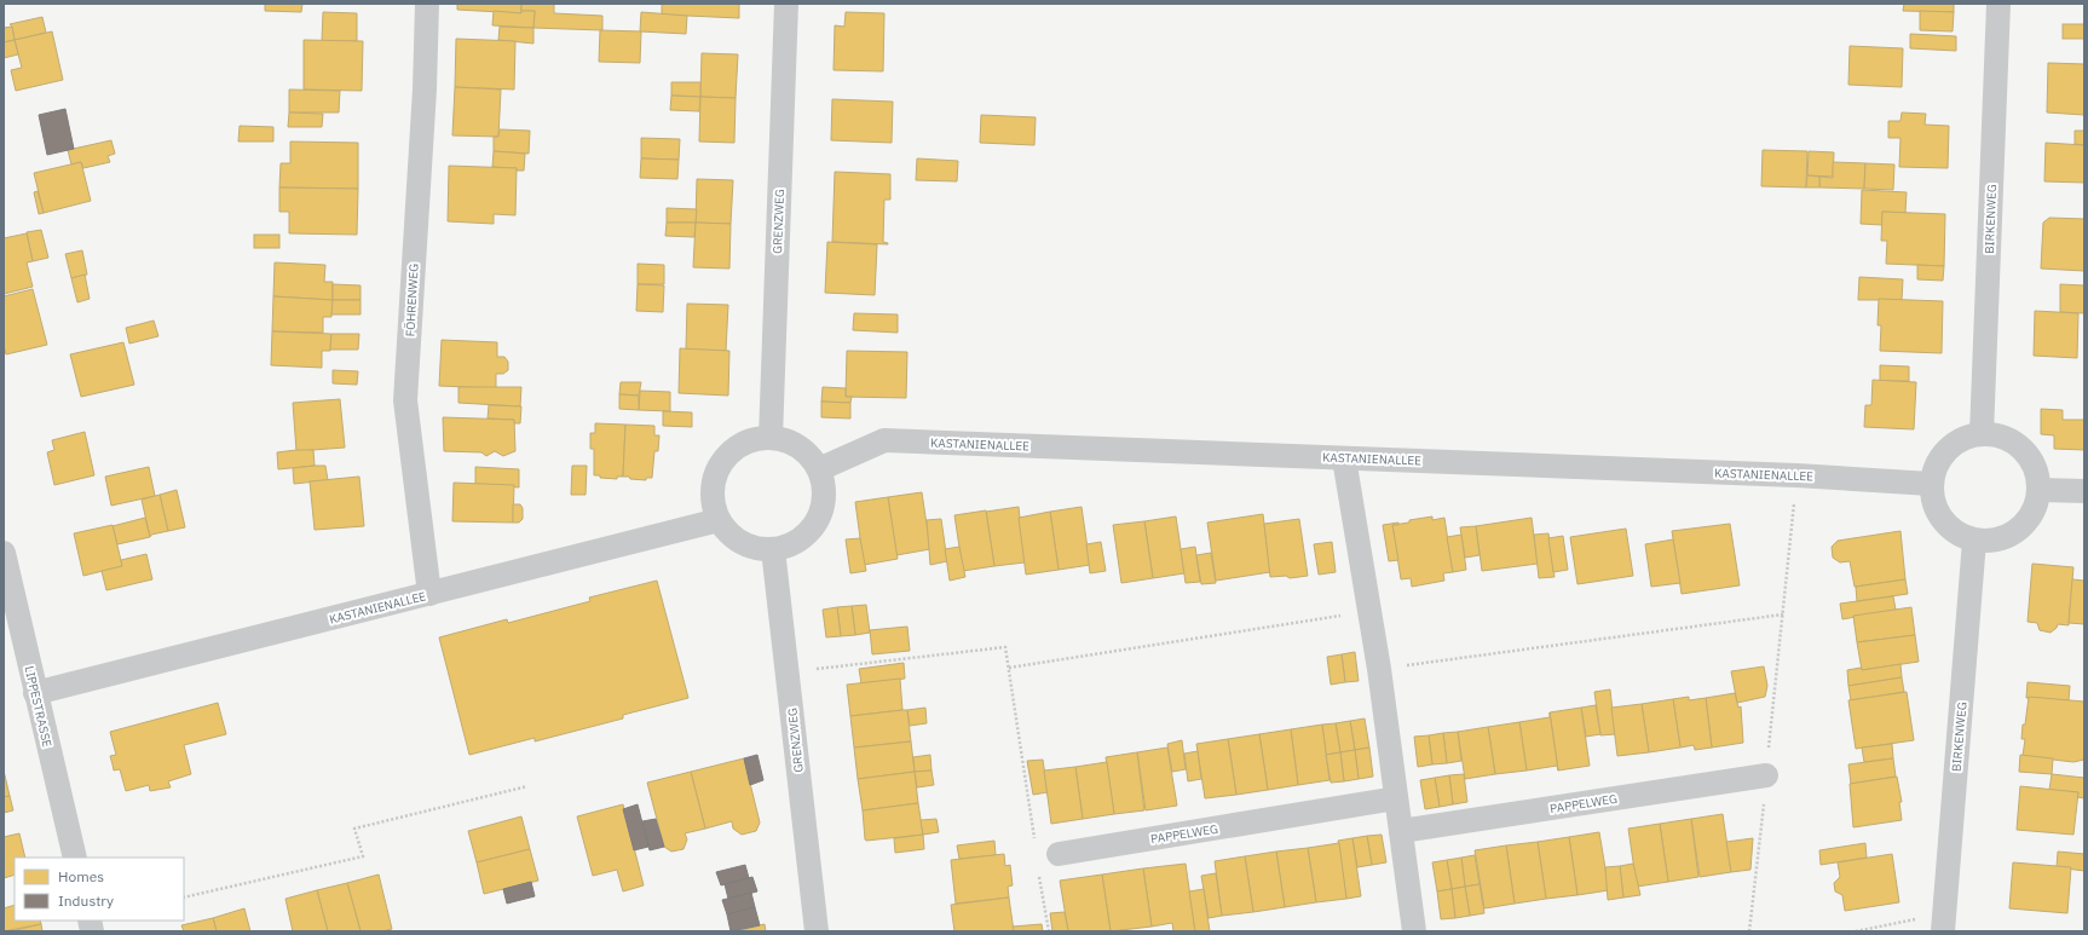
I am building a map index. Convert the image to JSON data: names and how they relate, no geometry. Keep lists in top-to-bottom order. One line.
{"streets":{"street":["BIRKENWEG","GRENZWEG","FÖHRENWEG","KASTANIENALLEE","LIPPESTRASSE","PAPPELWEG"]},"crossings":[["BIRKENWEG","KASTANIENALLEE"],["GRENZWEG","KASTANIENALLEE"],["FÖHRENWEG","KASTANIENALLEE"],["KASTANIENALLEE","LIPPESTRASSE"]],"legend":["Homes","Industry"]}
